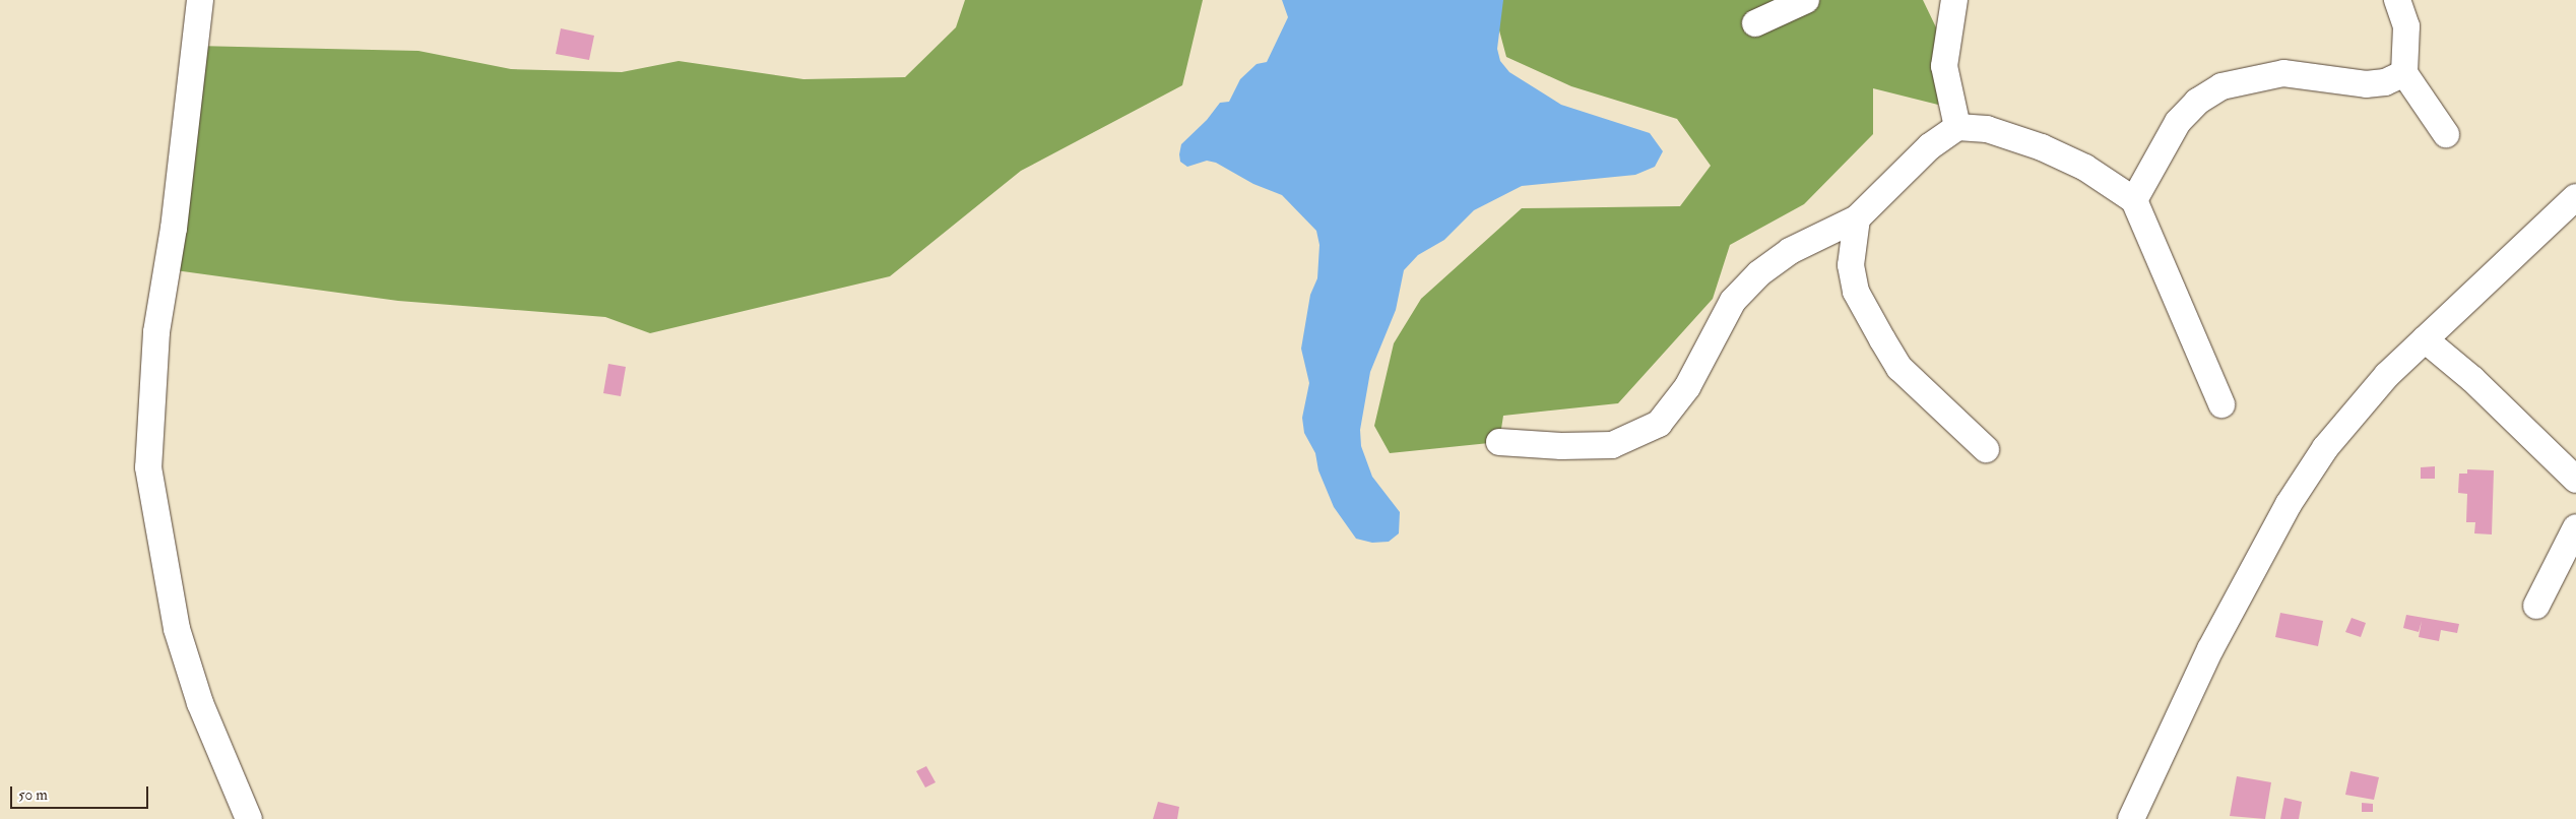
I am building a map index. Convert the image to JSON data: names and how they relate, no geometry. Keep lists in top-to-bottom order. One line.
{"scale_bar":"50 m"}
